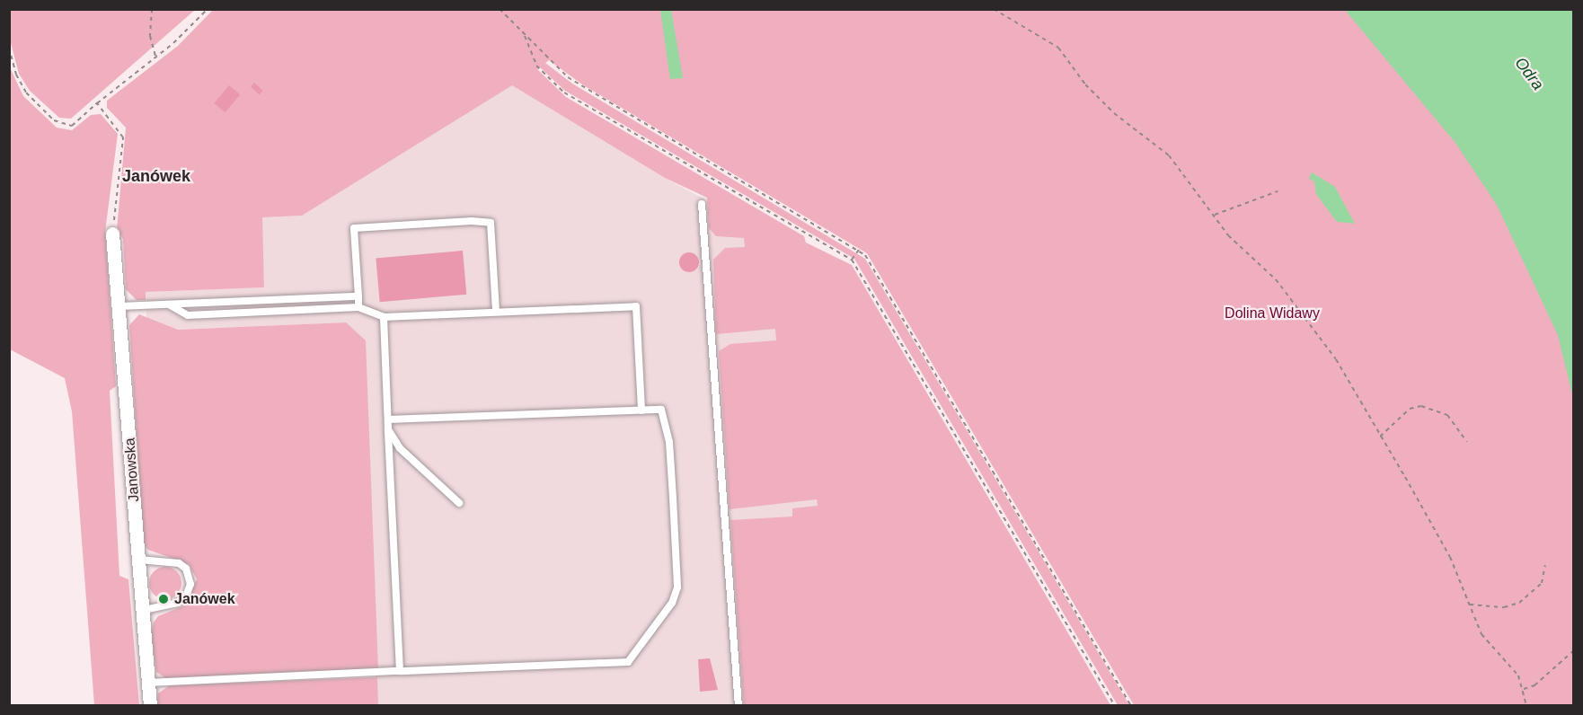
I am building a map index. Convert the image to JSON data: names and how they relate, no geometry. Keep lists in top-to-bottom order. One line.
{"streets":{"street":["Janowska"]},"districts":["Janówek"],"water":["Odra"],"parks":["Dolina Widawy"],"places":["Janówek"]}
